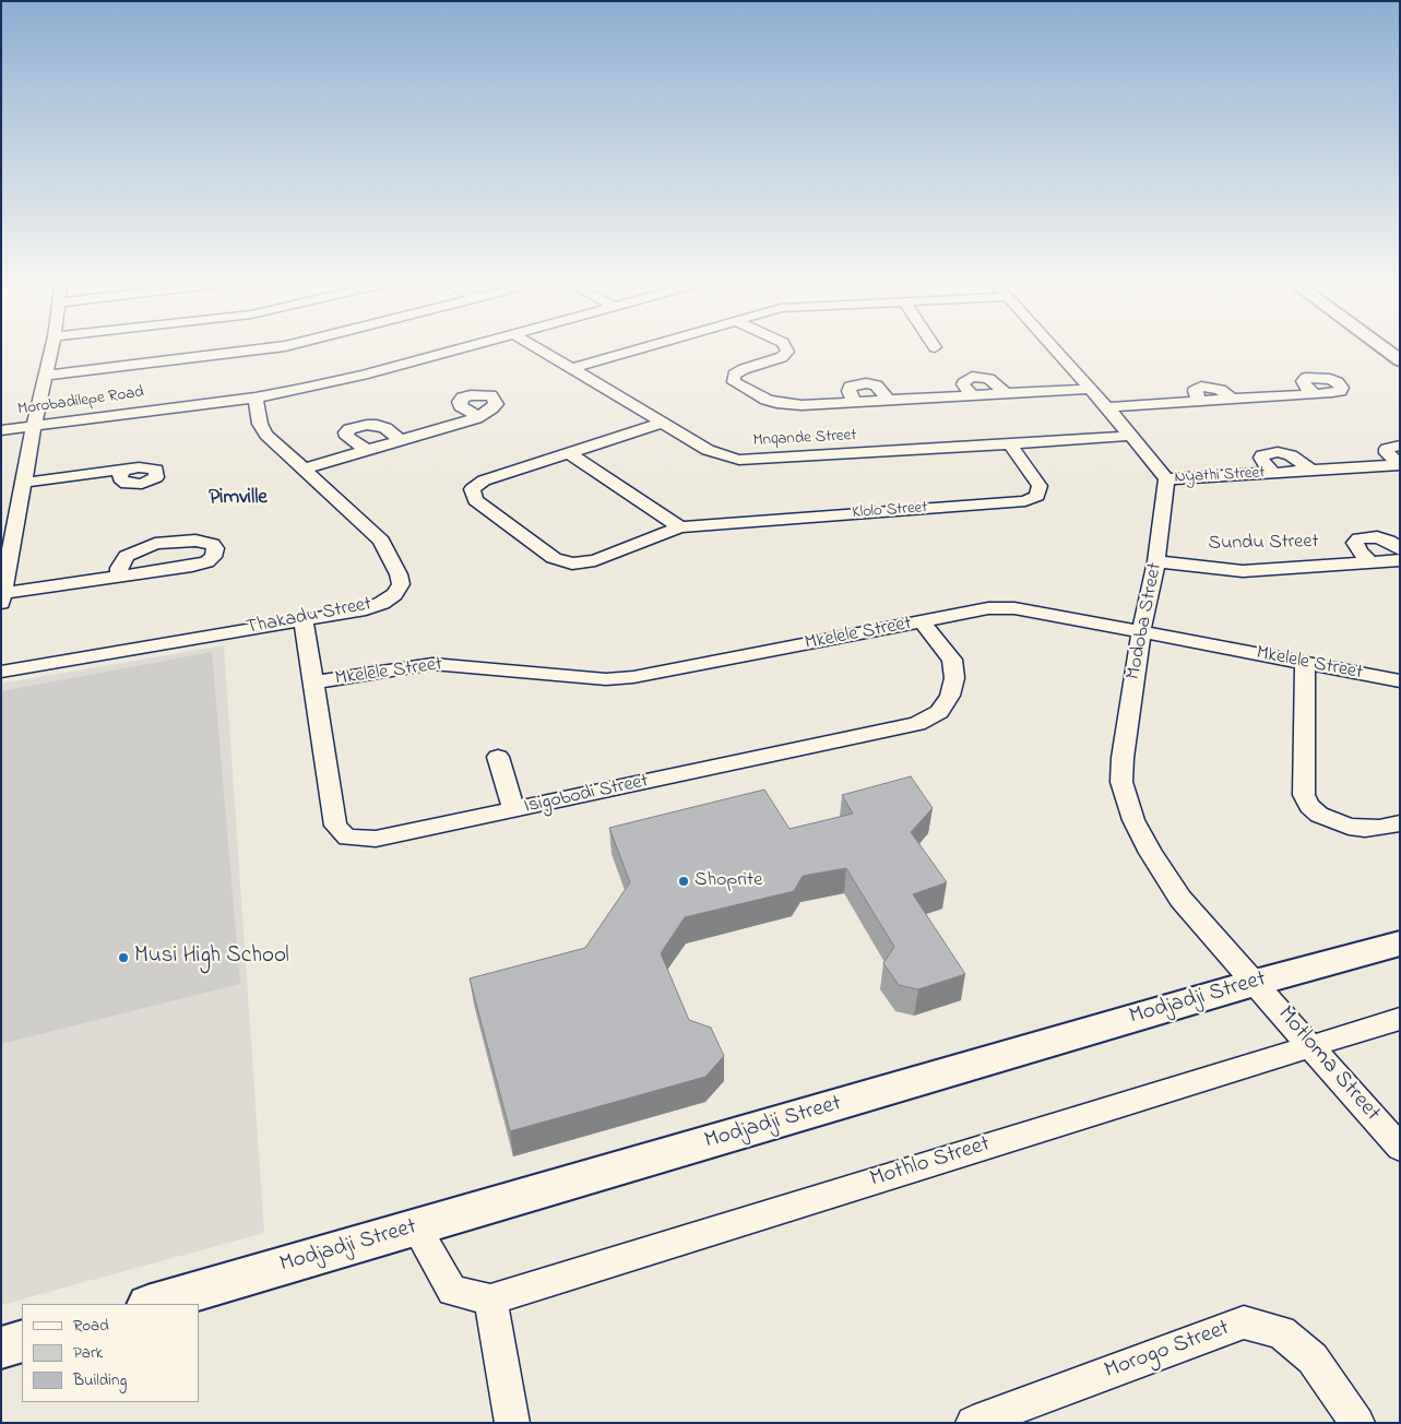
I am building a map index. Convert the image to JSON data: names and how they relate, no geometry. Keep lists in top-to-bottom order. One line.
{"streets":{"street":["Morobadilepe Road","Mnqande Street","Nyathi Street","Klolo Street","Sundu Street","Thakadu Street","Modoba Street","Mkelele Street","Isigobodi Street","Modjadji Street","Motloma Street","Mothlo Street","Morogo Street"]},"crossings":[["Morobadilepe Road","Thakadu Street"],["Mnqande Street","Klolo Street"],["Nyathi Street","Modoba Street"],["Sundu Street","Modoba Street"],["Thakadu Street","Isigobodi Street"],["Modoba Street","Mkelele Street"],["Modoba Street","Modjadji Street"],["Modoba Street","Motloma Street"],["Mkelele Street","Isigobodi Street"],["Modjadji Street","Motloma Street"],["Motloma Street","Mothlo Street"]],"districts":["Pimville"],"places":["Shoprite","Musi High School"],"legend":["Road","Park","Building"]}
